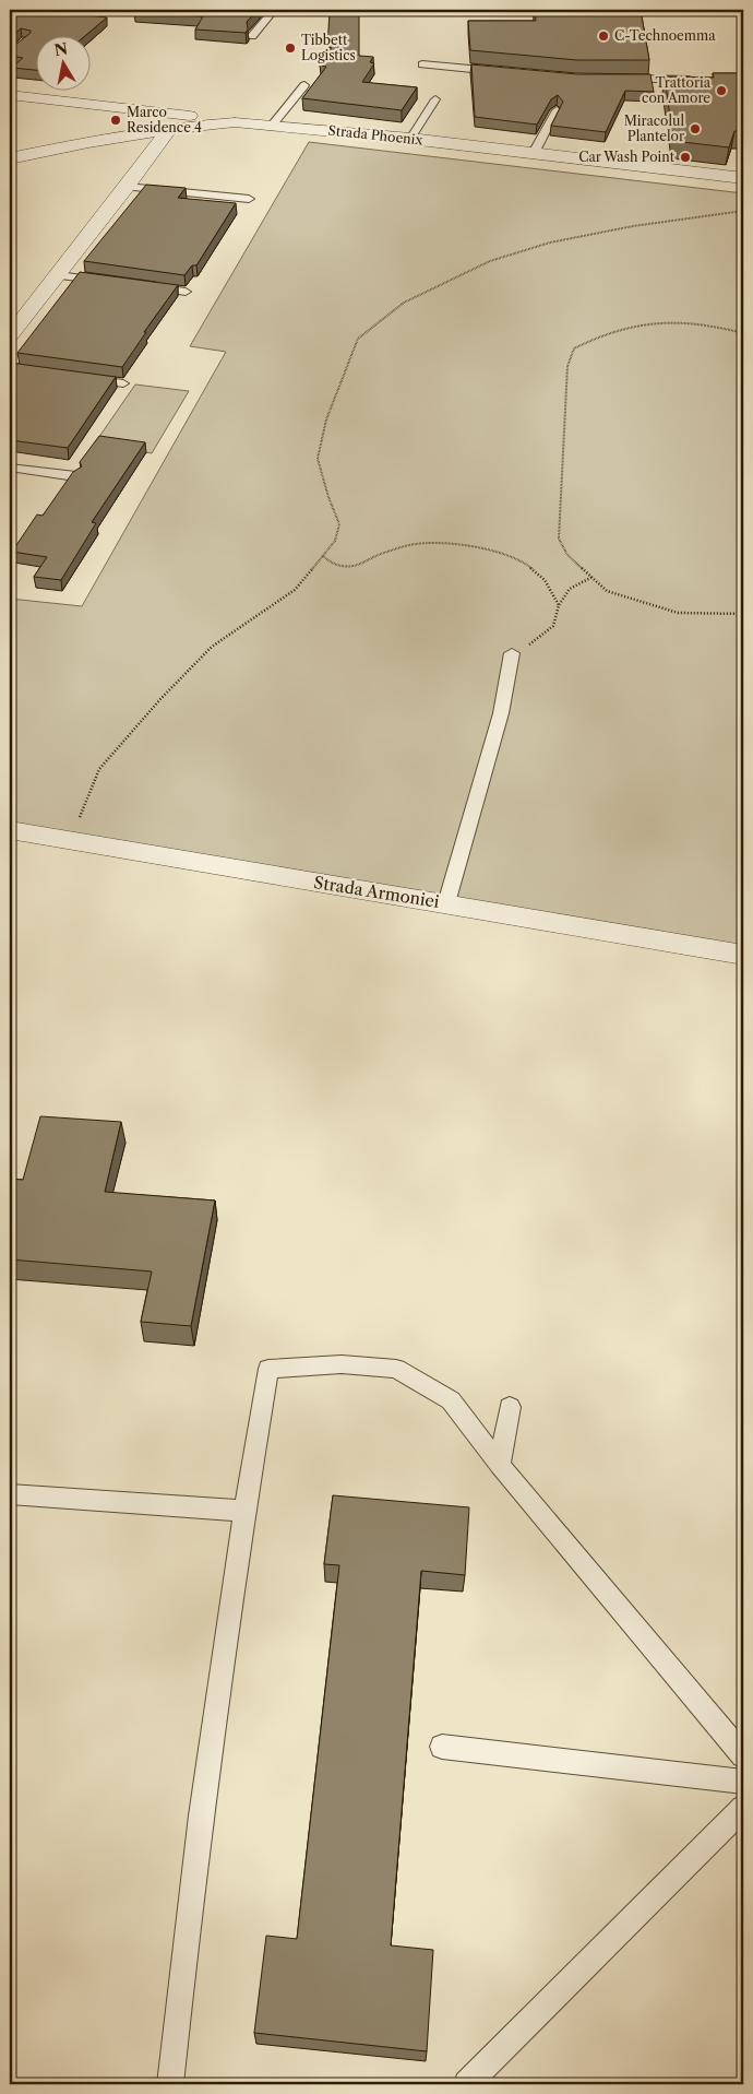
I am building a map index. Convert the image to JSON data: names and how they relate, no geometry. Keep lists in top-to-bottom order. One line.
{"streets":{"street":["Strada Phoenix","Strada Armoniei"]},"places":["C-Technoemma","Tibbett Logistics","Trattoria con Amore","Marco Residence 4","Miracolul Plantelor","Car Wash Point"],"north":"top"}
